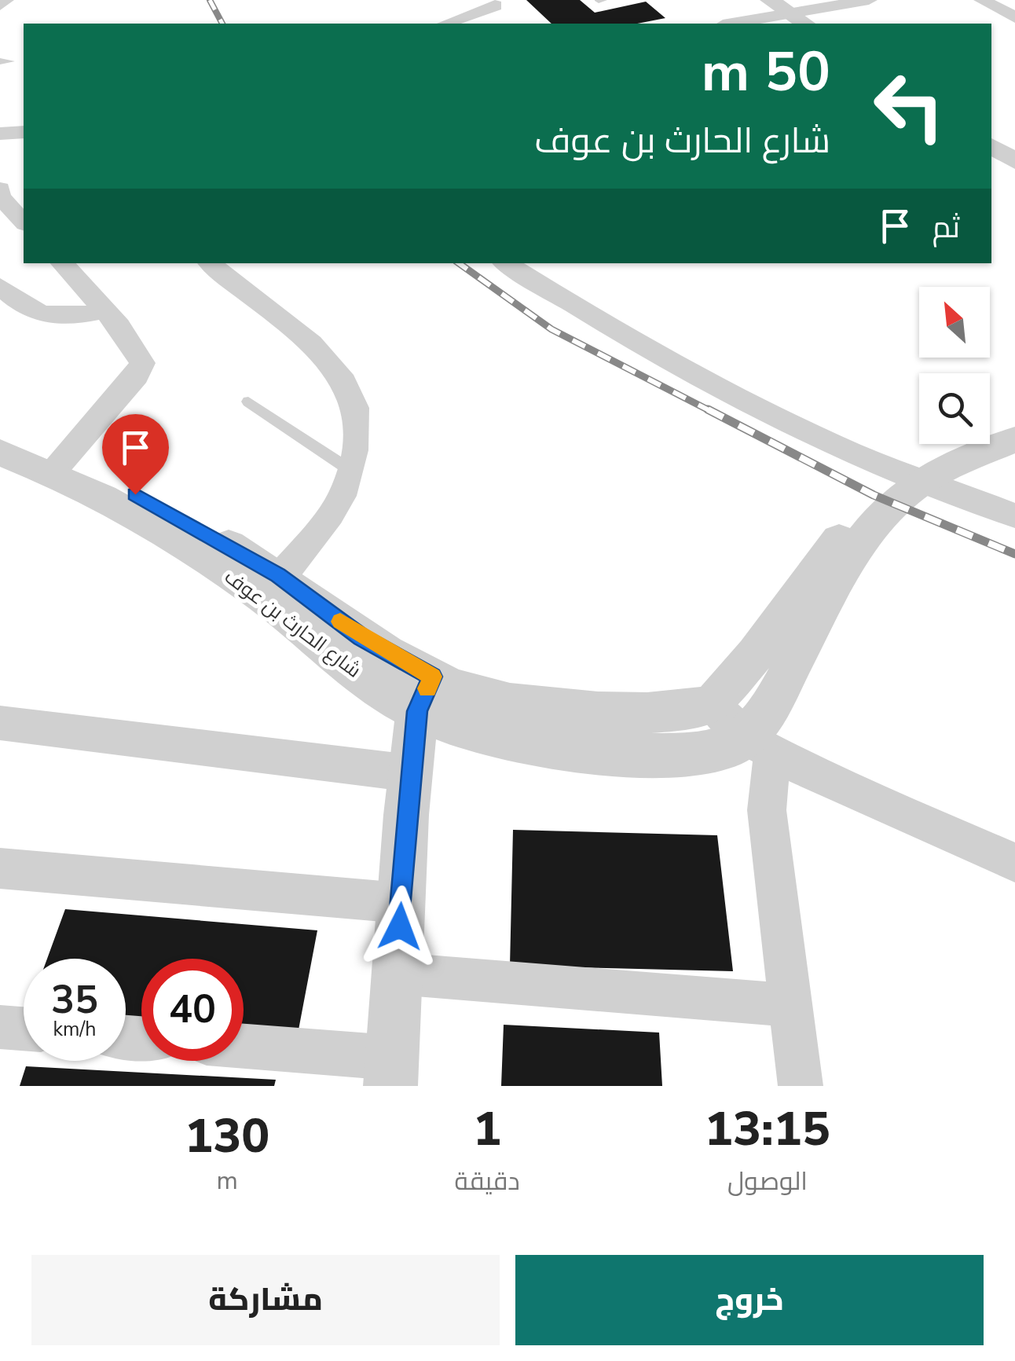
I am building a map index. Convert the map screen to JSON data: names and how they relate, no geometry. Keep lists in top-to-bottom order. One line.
{"streets":{"street":["شارع الحارث بن عوف"]},"north":"top left","page":{"turn":["50 m","شارع الحارث بن عوف"],"then":"ثم","speed":"35 km/h","limit":"40","eta":["13:15","الوصول","1","دقيقة","130","m"],"buttons":["خروج","مشاركة"]}}
